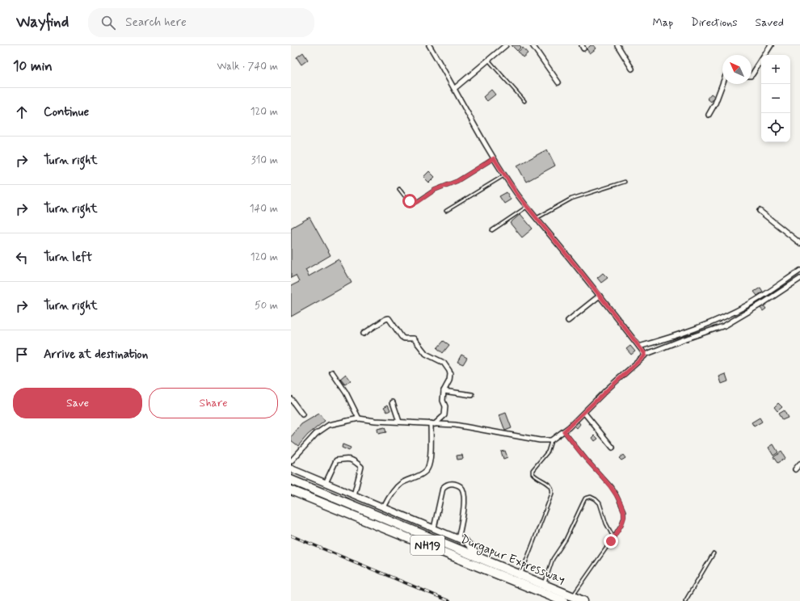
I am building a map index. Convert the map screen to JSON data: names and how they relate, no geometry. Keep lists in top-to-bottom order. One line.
{"streets":{"highway":["NH19","Durgapur Expressway"]},"north":"top left","page":{"header":"Wayfind","search":"Search here","nav":["Map","Directions","Saved"],"heading":["10 min","Walk · 740 m"],"map_buttons":["+","−"],"list":[["Continue","120 m"],["Turn right","310 m"],["Turn right","140 m"],["Turn left","120 m"],["Turn right","50 m"],"Arrive at destination"],"buttons":["Save","Share"]}}
